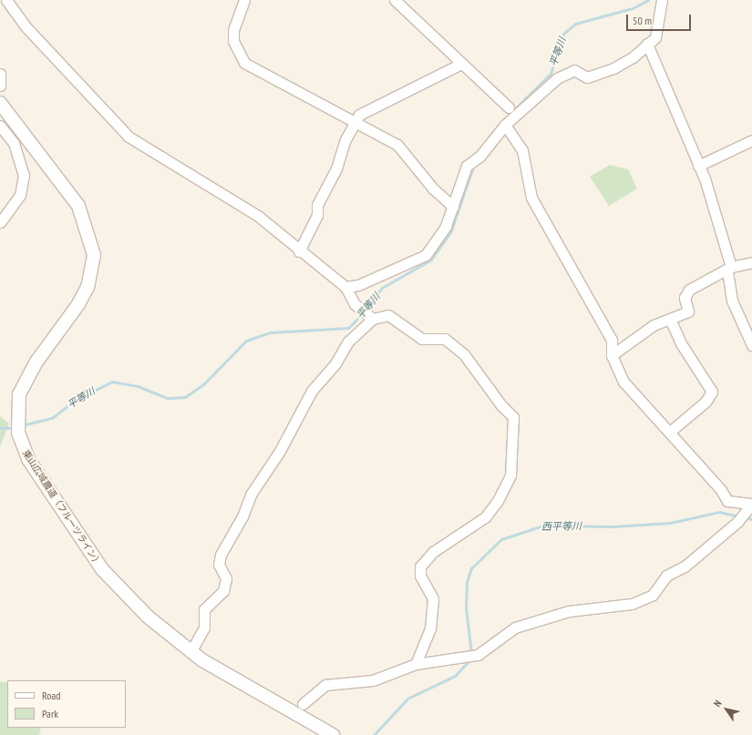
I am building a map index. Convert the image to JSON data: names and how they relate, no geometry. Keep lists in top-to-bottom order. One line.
{"streets":{"street":["東山広域農道（フルーツライン）"]},"water":["平等川","西平等川"],"legend":["Road","Park"],"scale_bar":"50 m","north":"top left"}
